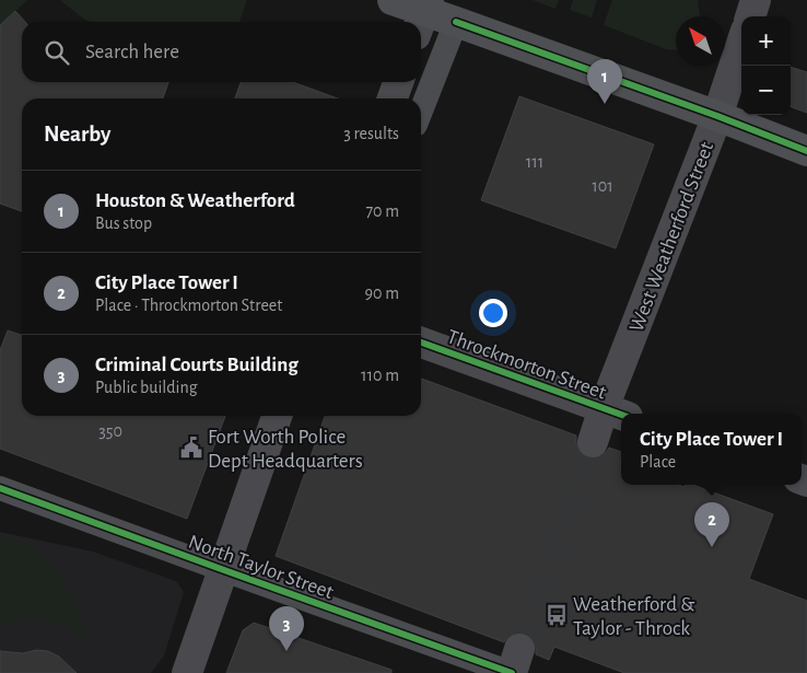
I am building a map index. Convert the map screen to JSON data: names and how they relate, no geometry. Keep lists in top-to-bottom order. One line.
{"streets":{"main road":["West Weatherford Street","Throckmorton Street"],"street":["North Taylor Street"]},"crossings":[["West Weatherford Street","Throckmorton Street"]],"places":{"public building":["Fort Worth Police Dept Headquarters"],"bus stop":["Weatherford & Taylor - Throck"]},"house_numbers":["111","101","350"],"north":"top left","page":{"map_buttons":["+","−"],"search":"Search here","pins":["1","2","3"],"heading":["Nearby","3 results"],"list":[{"mark":"1","name":"Houston & Weatherford","note":"Bus stop","value":"70 m"},{"mark":"2","name":"City Place Tower I","note":"Place · Throckmorton Street","value":"90 m"},{"mark":"3","name":"Criminal Courts Building","note":"Public building","value":"110 m"}],"popup":["City Place Tower I","Place"]}}
